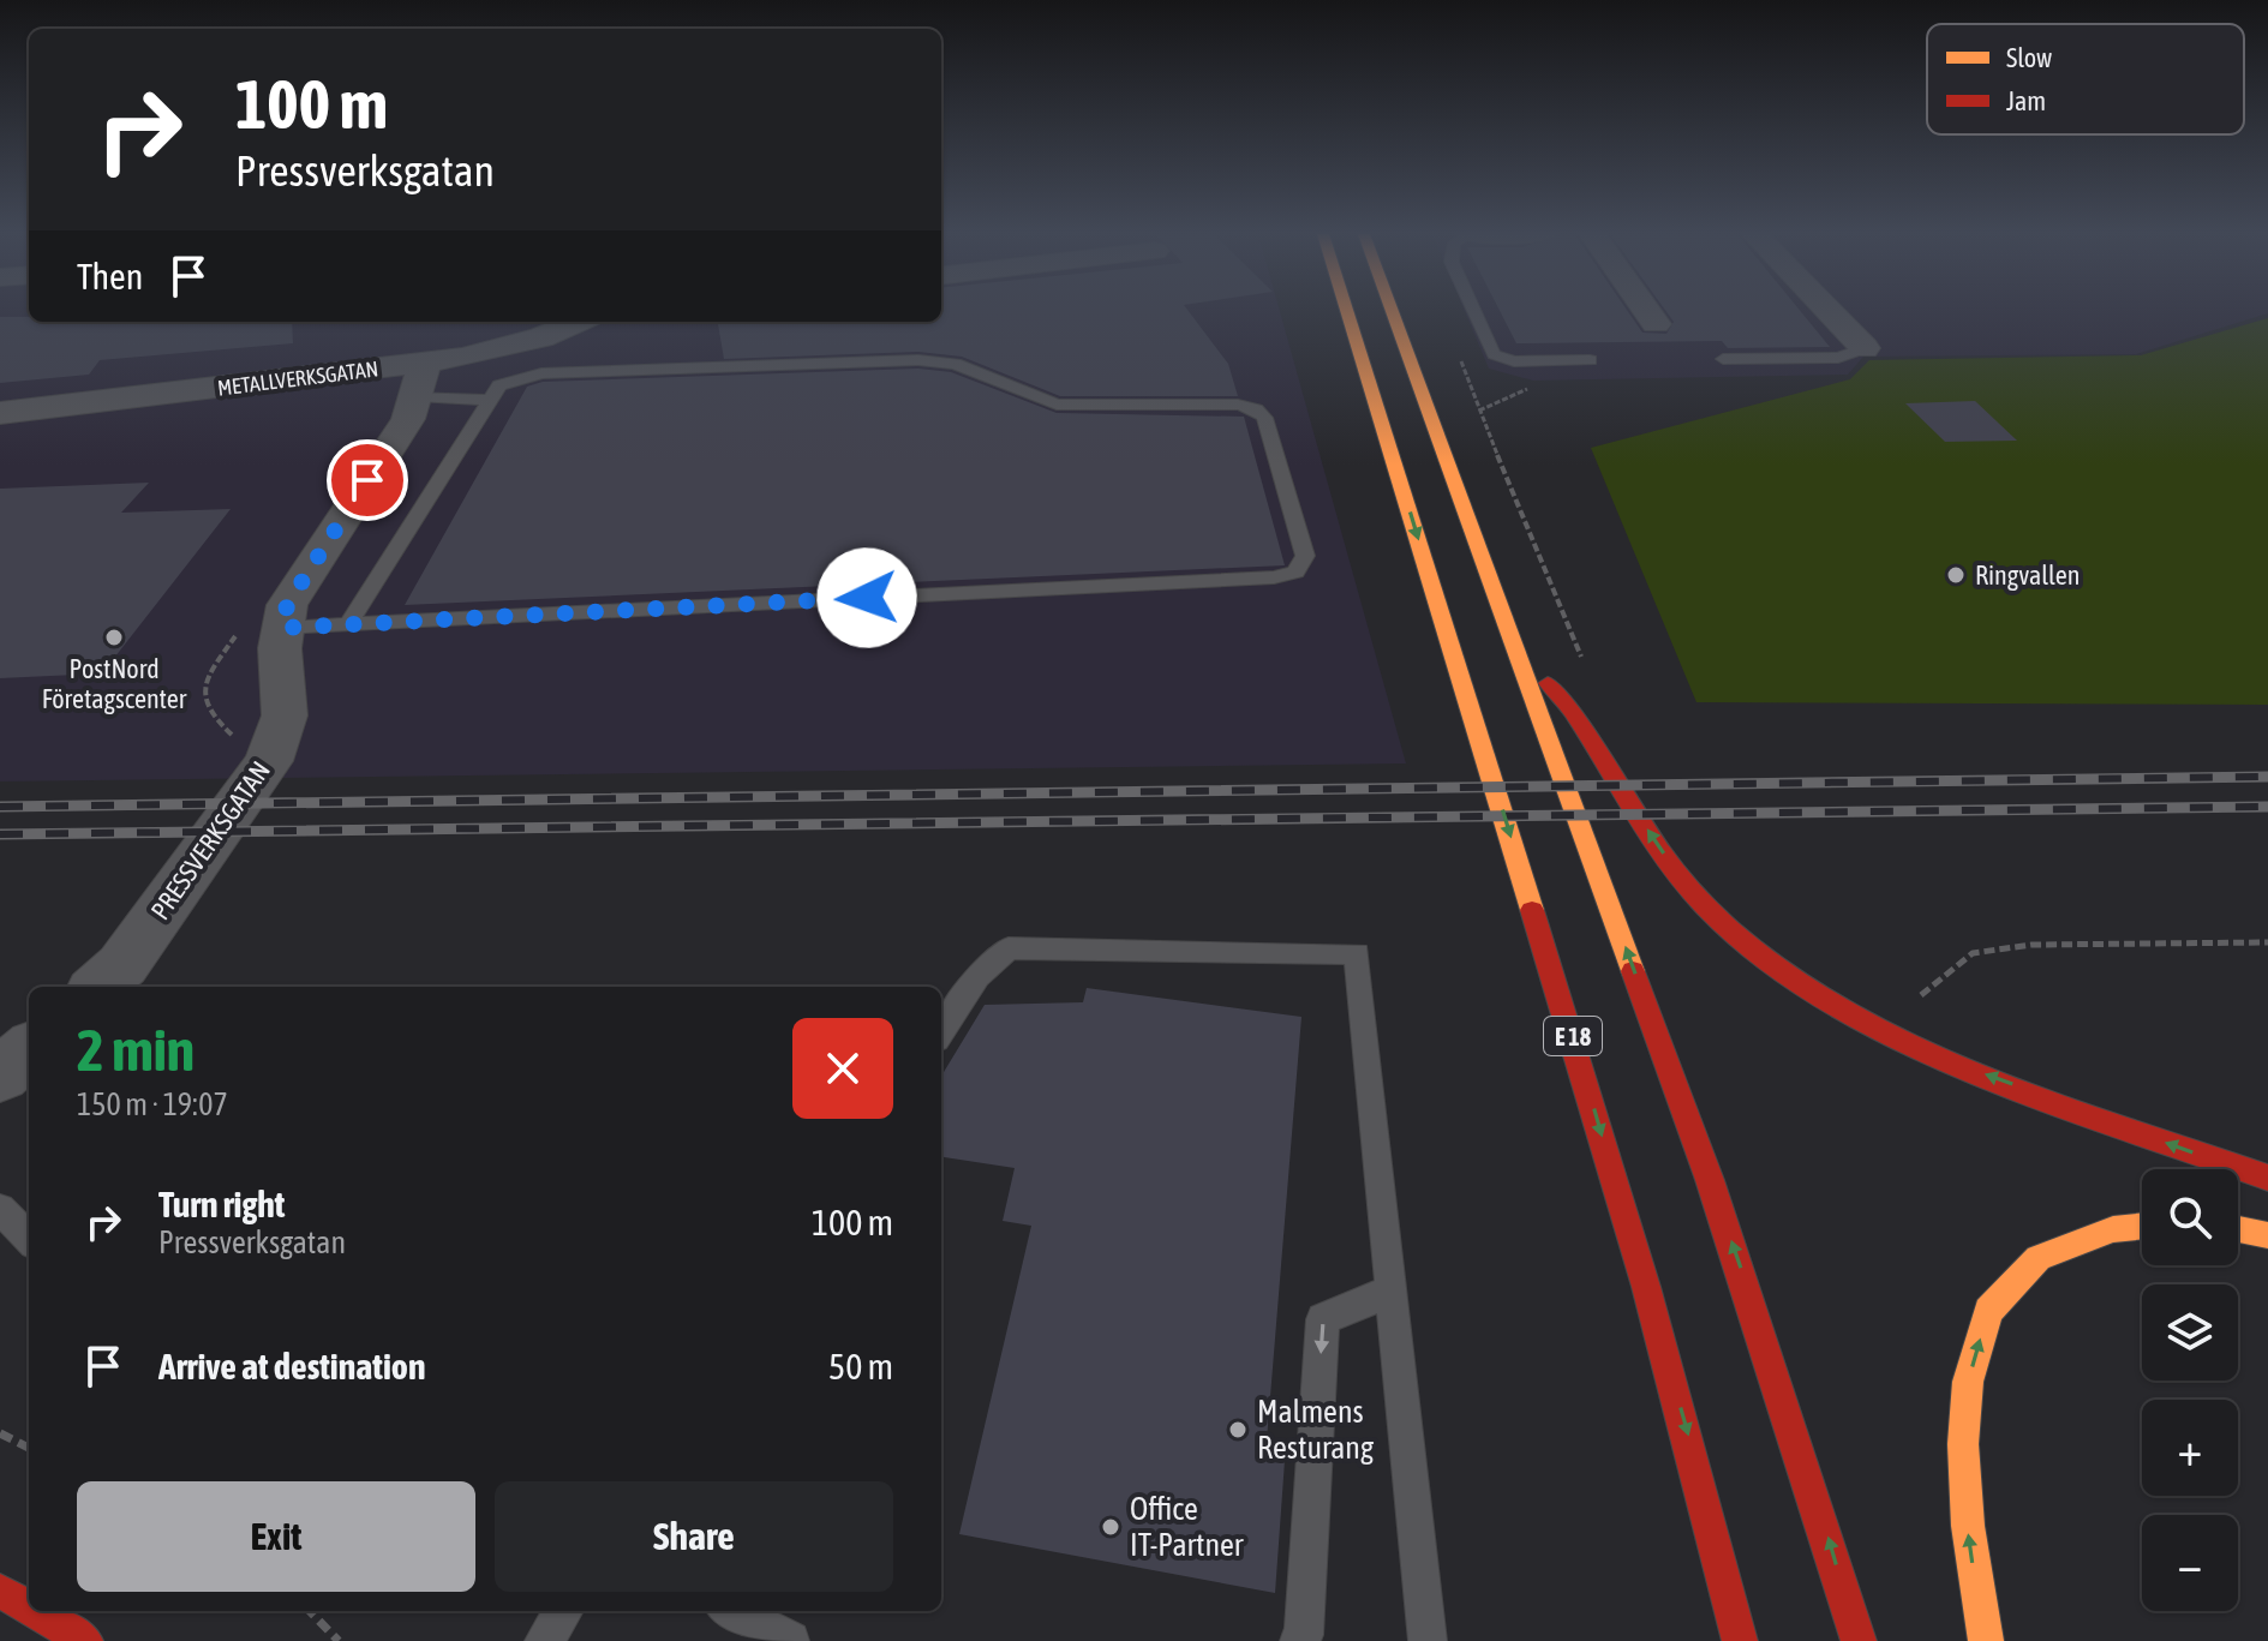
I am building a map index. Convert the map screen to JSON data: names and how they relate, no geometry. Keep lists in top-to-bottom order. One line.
{"streets":{"main road":["E 18"],"street":["METALLVERKSGATAN","PRESSVERKSGATAN"]},"crossings":[["METALLVERKSGATAN","PRESSVERKSGATAN"]],"places":["Ringvallen","PostNord Företagscenter","Malmens Resturang","Office IT-Partner"],"legend":["Slow","Jam"],"page":{"turn":["100 m","Pressverksgatan"],"then":"Then","heading":["2 min","150 m · 19:07"],"list":[{"name":"Turn right","note":"Pressverksgatan","value":"100 m"},{"name":"Arrive at destination","value":"50 m"}],"map_buttons":["+","−"],"buttons":["Exit","Share"]}}
